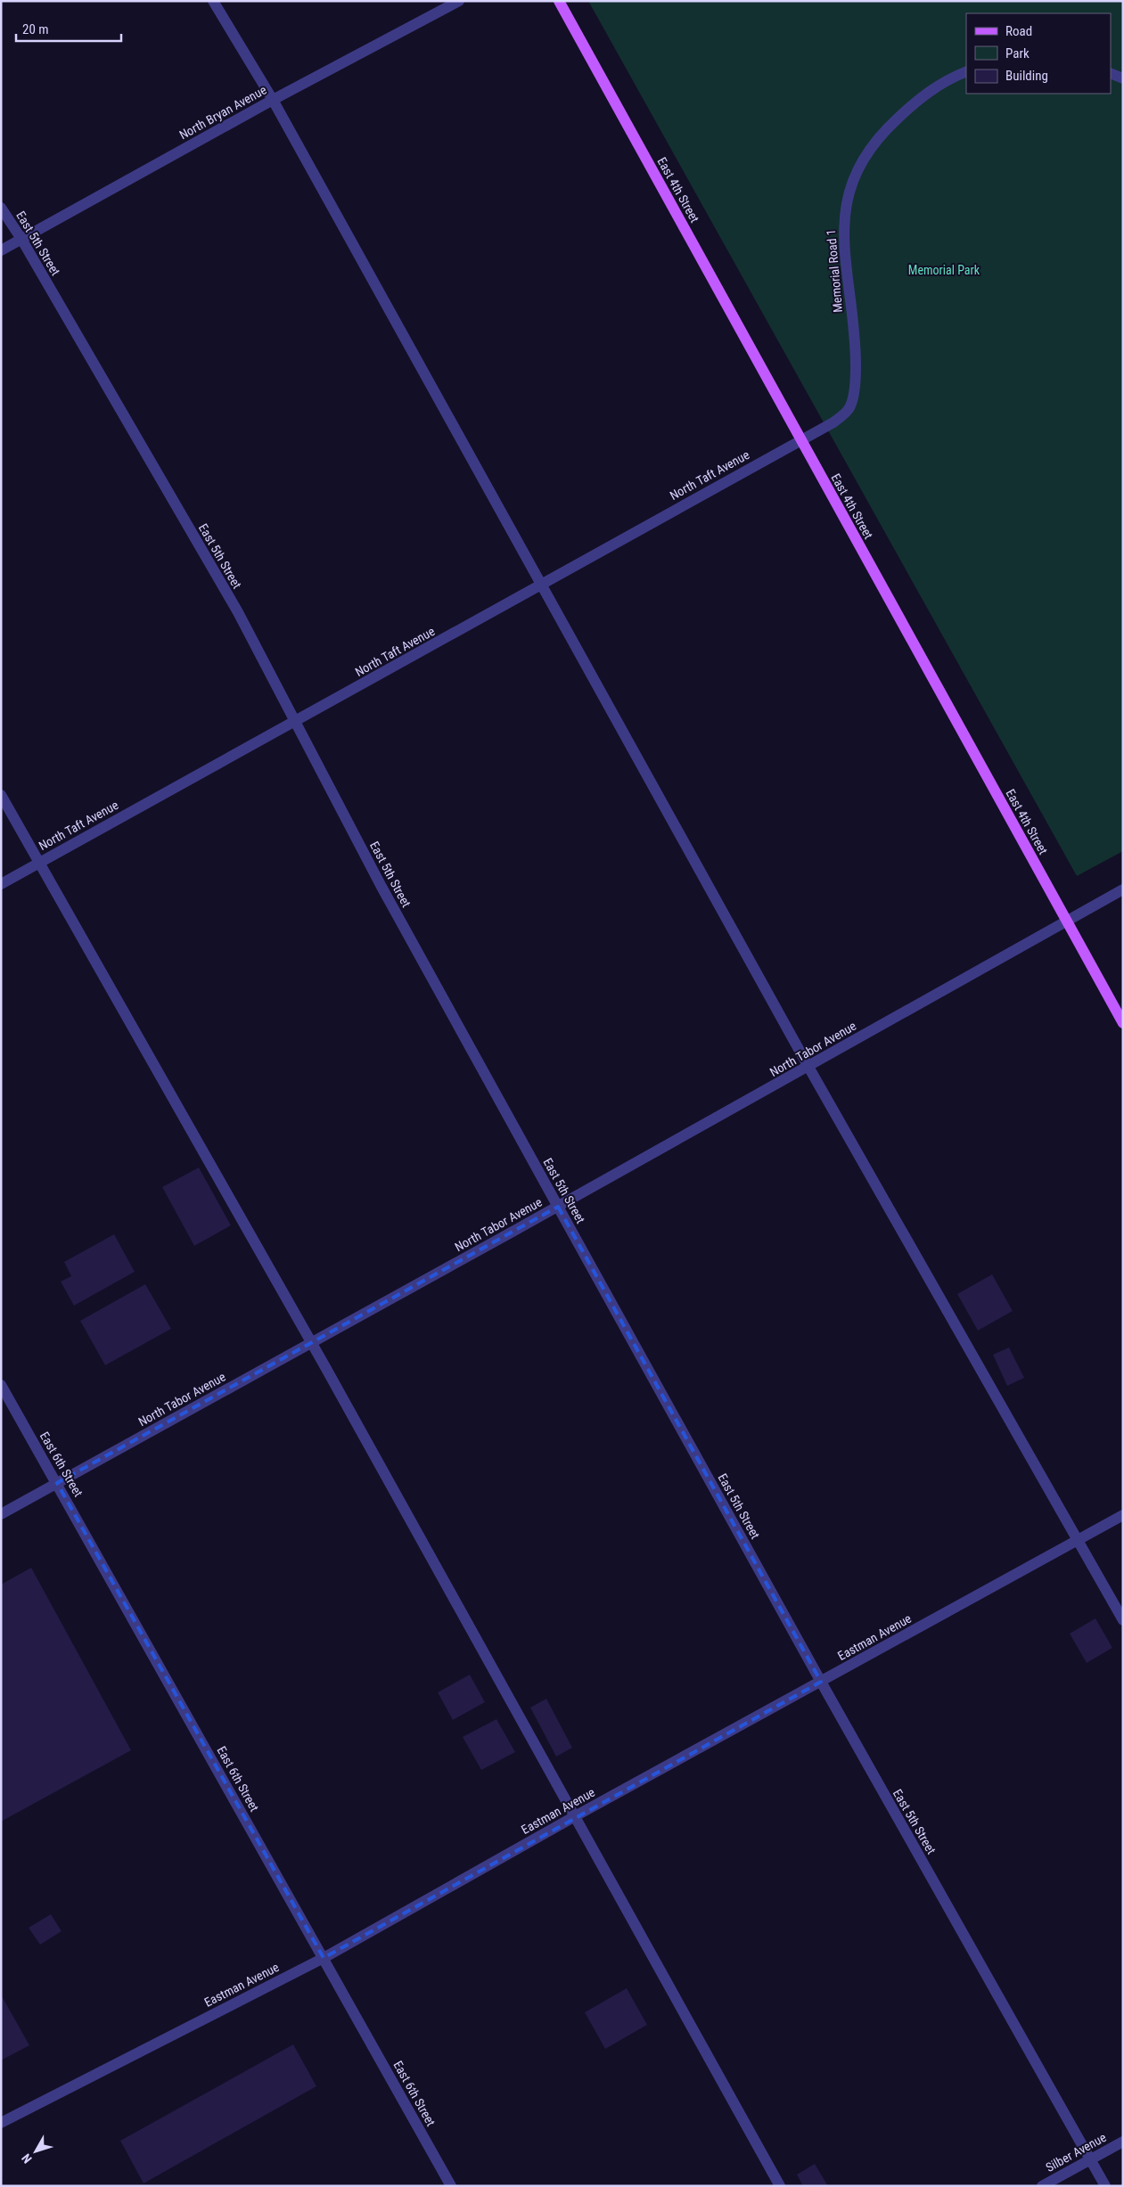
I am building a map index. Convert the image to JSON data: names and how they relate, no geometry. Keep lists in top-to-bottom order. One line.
{"streets":{"main road":["East 4th Street"],"street":["North Bryan Avenue","East 5th Street","Memorial Road 1","North Taft Avenue","North Tabor Avenue","East 6th Street","Eastman Avenue","Silber Avenue"]},"crossings":[["North Bryan Avenue","East 5th Street"],["East 4th Street","Memorial Road 1"],["East 4th Street","North Taft Avenue"],["East 4th Street","North Tabor Avenue"],["East 5th Street","North Taft Avenue"],["East 5th Street","North Tabor Avenue"],["East 5th Street","Eastman Avenue"],["East 5th Street","Silber Avenue"],["Memorial Road 1","North Taft Avenue"],["North Tabor Avenue","East 6th Street"],["East 6th Street","Eastman Avenue"]],"parks":["Memorial Park"],"legend":["Road","Park","Building"],"scale_bar":"20 m","north":"bottom left"}
